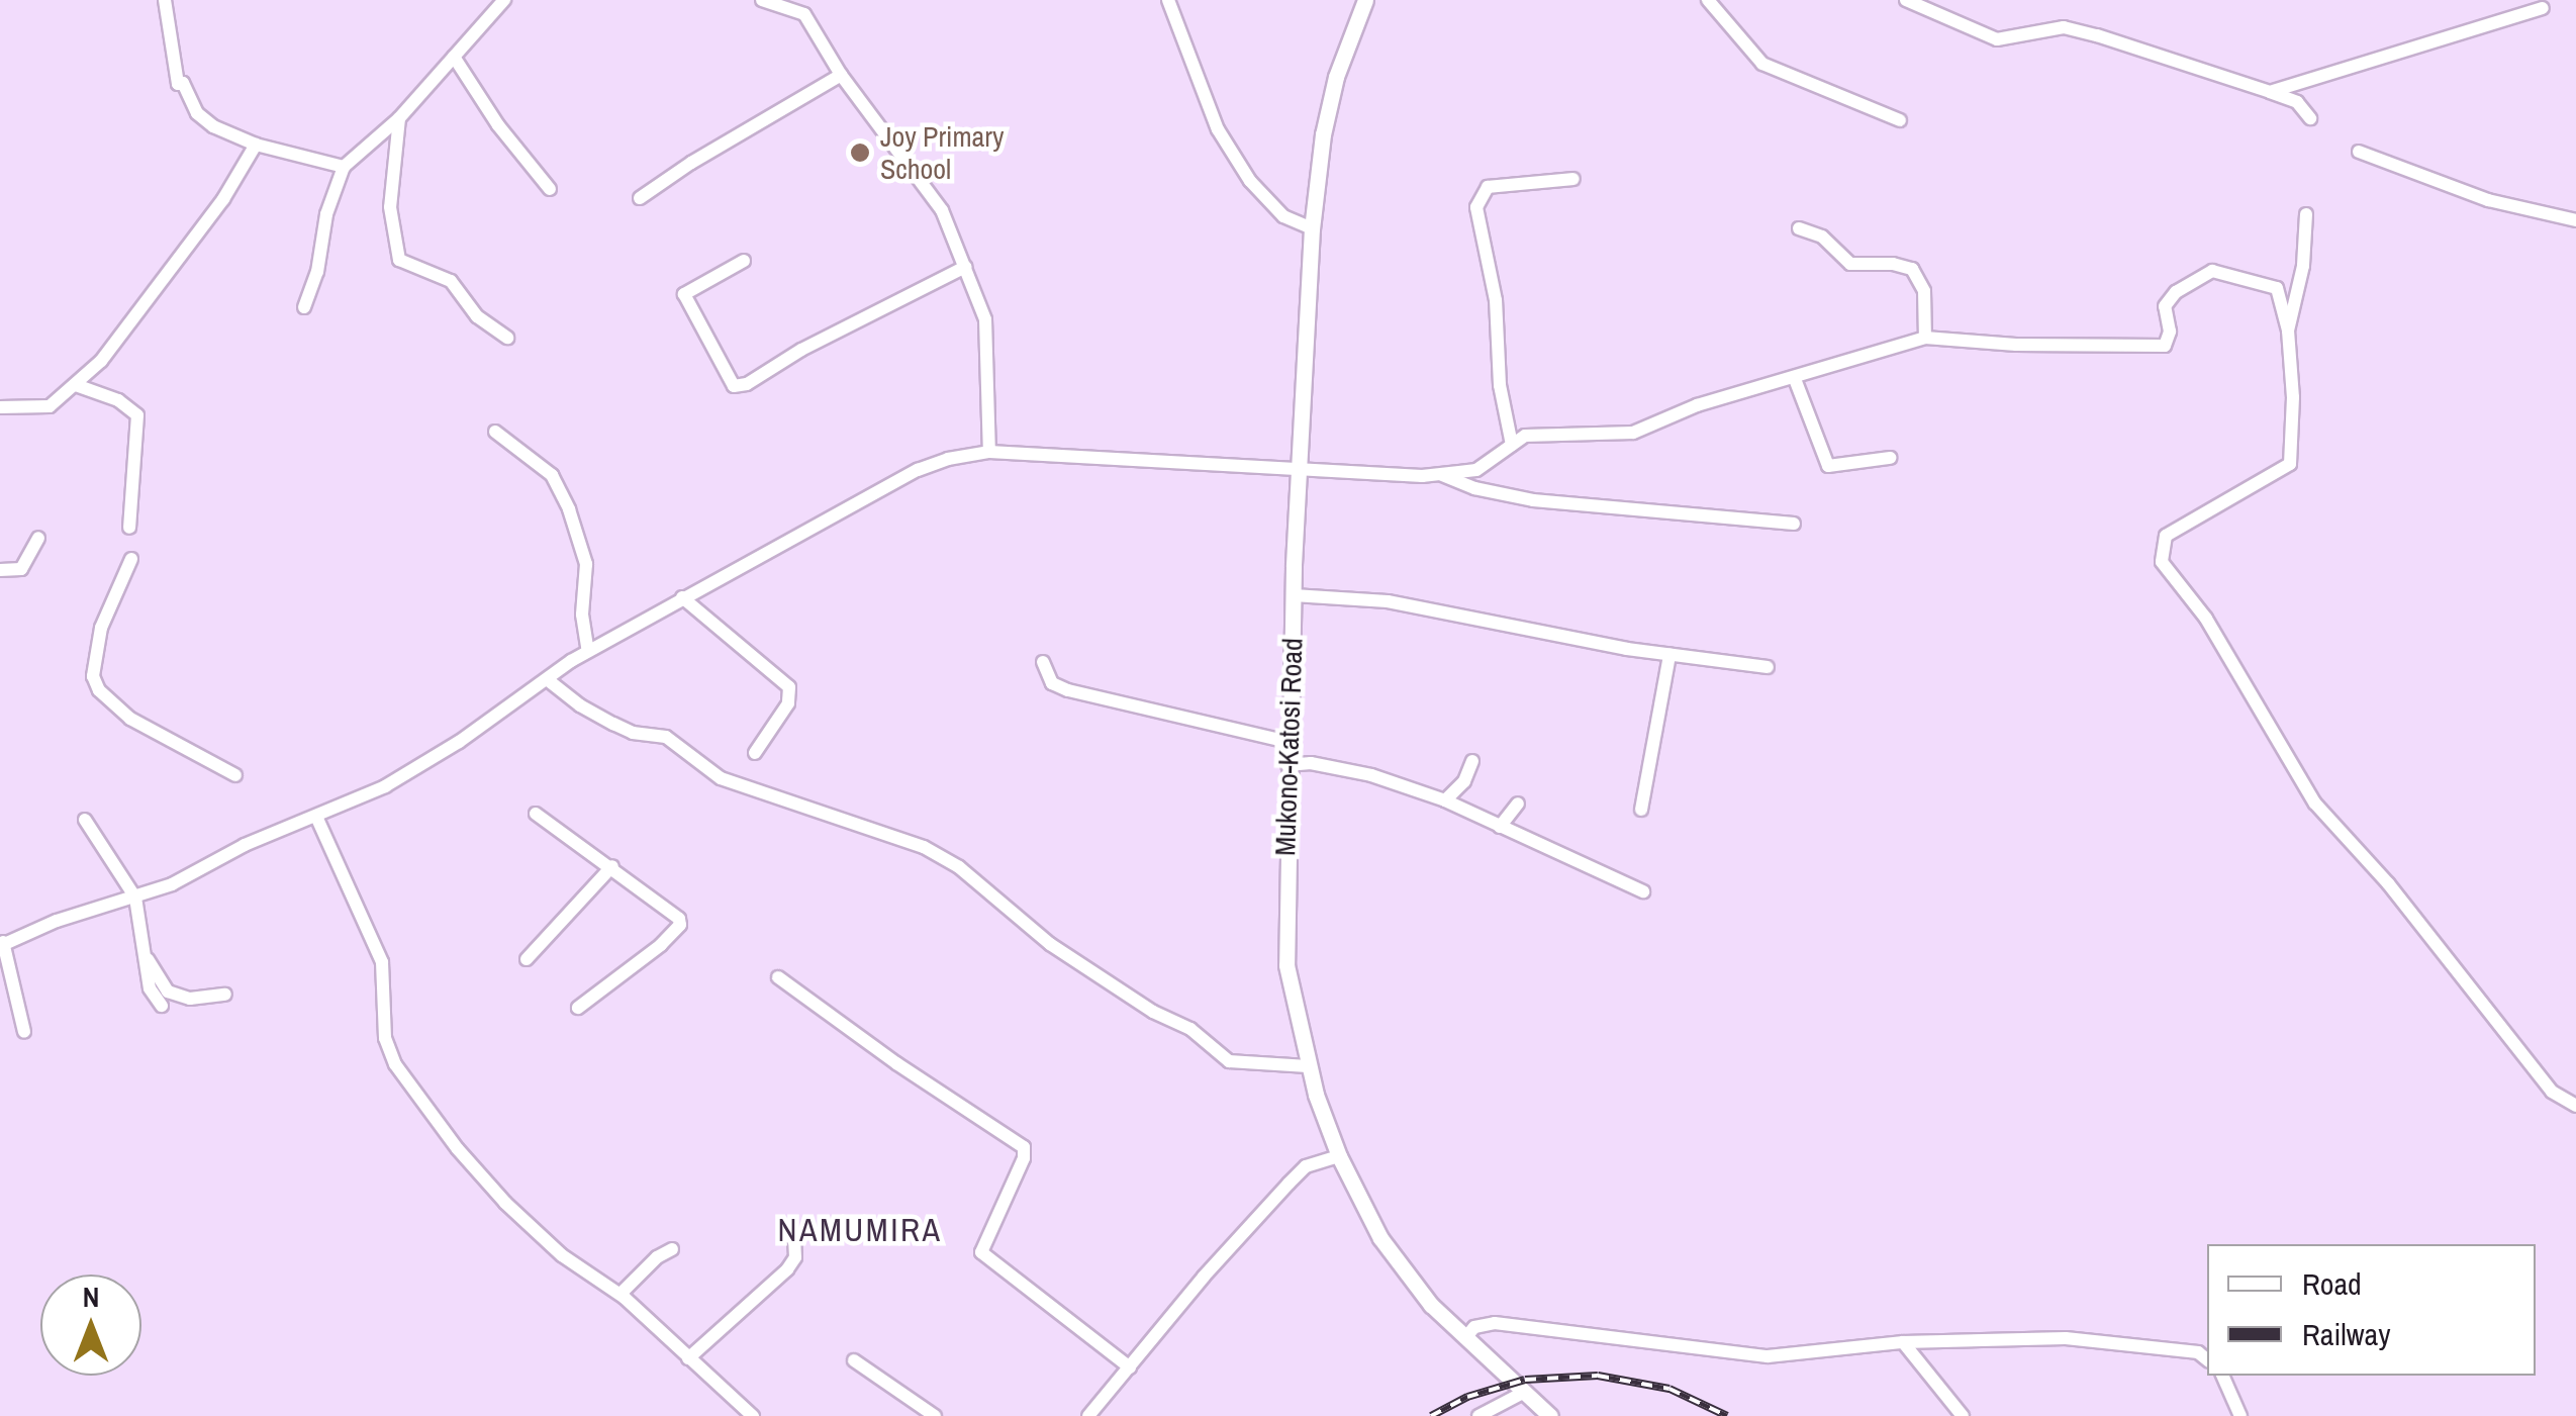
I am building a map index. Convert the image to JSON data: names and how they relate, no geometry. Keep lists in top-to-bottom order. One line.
{"streets":{"main road":["Mukono-Katosi Road"]},"districts":["NAMUMIRA"],"places":["Joy Primary School"],"legend":["Road","Railway"],"north":"top"}
